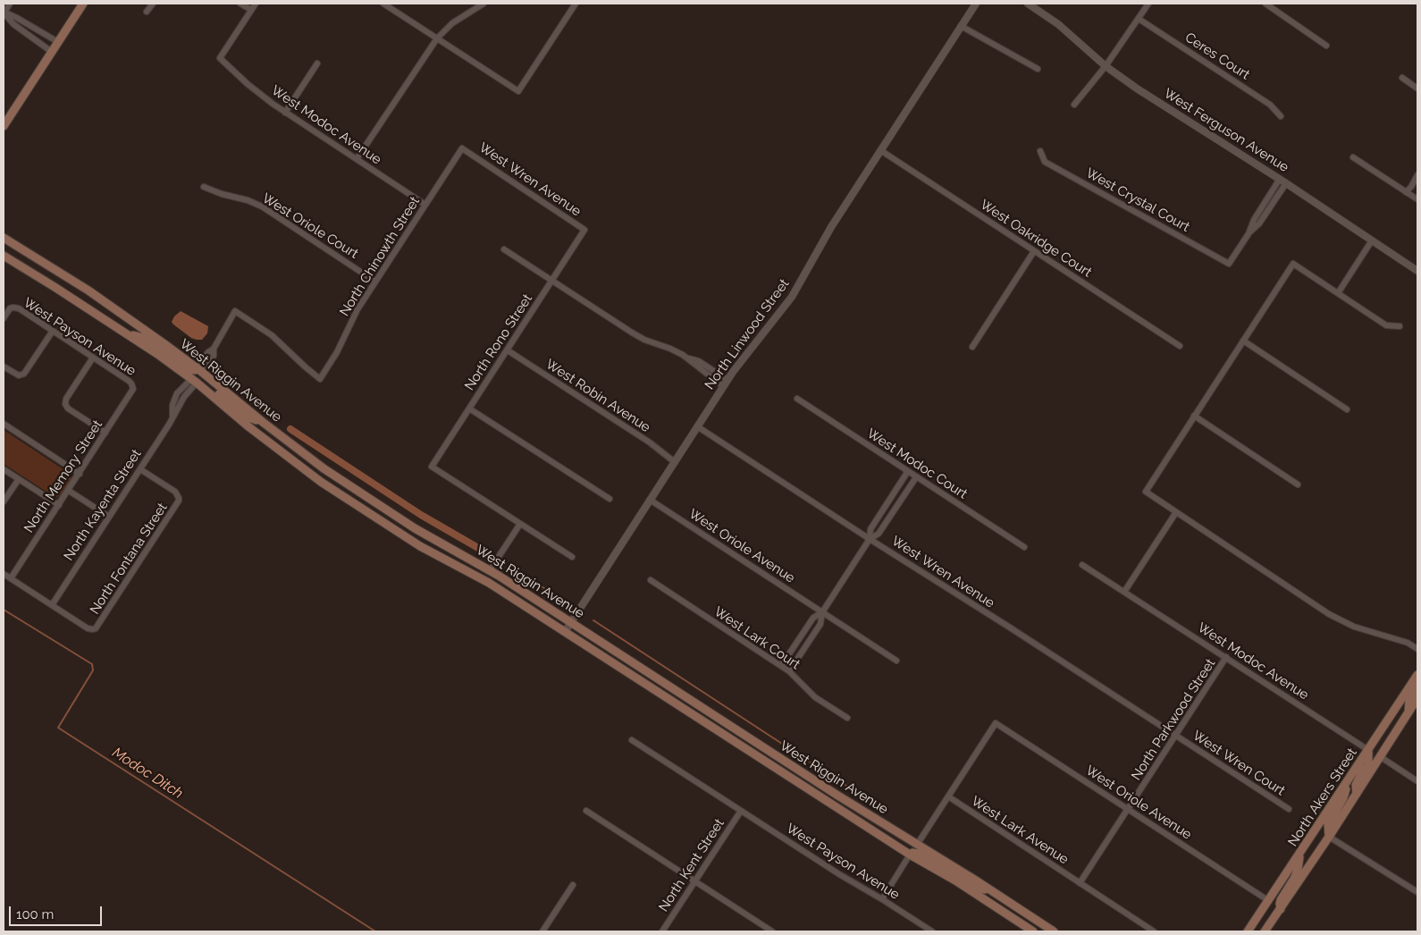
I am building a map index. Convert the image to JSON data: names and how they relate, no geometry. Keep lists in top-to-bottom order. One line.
{"streets":{"main road":["West Riggin Avenue","North Akers Street"],"street":["Ceres Court","West Modoc Avenue","West Ferguson Avenue","West Wren Avenue","West Crystal Court","West Oriole Court","West Oakridge Court","North Chinowth Street","North Linwood Street","West Payson Avenue","North Rono Street","West Robin Avenue","West Modoc Court","North Memory Street","North Kayenta Street","West Oriole Avenue","North Fontana Street","West Lark Court","North Parkwood Street","West Wren Court","West Lark Avenue","North Kent Street"]},"crossings":[["West Modoc Avenue","North Chinowth Street"],["West Modoc Avenue","North Parkwood Street"],["West Modoc Avenue","North Akers Street"],["West Ferguson Avenue","West Crystal Court"],["West Wren Avenue","North Chinowth Street"],["West Wren Avenue","North Linwood Street"],["West Wren Avenue","North Rono Street"],["West Wren Avenue","North Parkwood Street"],["West Wren Avenue","West Wren Court"],["West Oriole Court","North Chinowth Street"],["West Oakridge Court","North Linwood Street"],["North Chinowth Street","West Riggin Avenue"],["North Linwood Street","West Riggin Avenue"],["North Linwood Street","West Robin Avenue"],["North Linwood Street","West Oriole Avenue"],["West Payson Avenue","North Memory Street"],["West Payson Avenue","North Kent Street"],["North Rono Street","West Robin Avenue"],["West Riggin Avenue","North Kayenta Street"],["North Kayenta Street","North Fontana Street"],["West Oriole Avenue","North Parkwood Street"],["West Oriole Avenue","North Akers Street"],["West Oriole Avenue","West Lark Avenue"],["North Parkwood Street","West Wren Court"],["North Parkwood Street","West Lark Avenue"]],"water":["Modoc Ditch"],"scale_bar":"100 m"}
